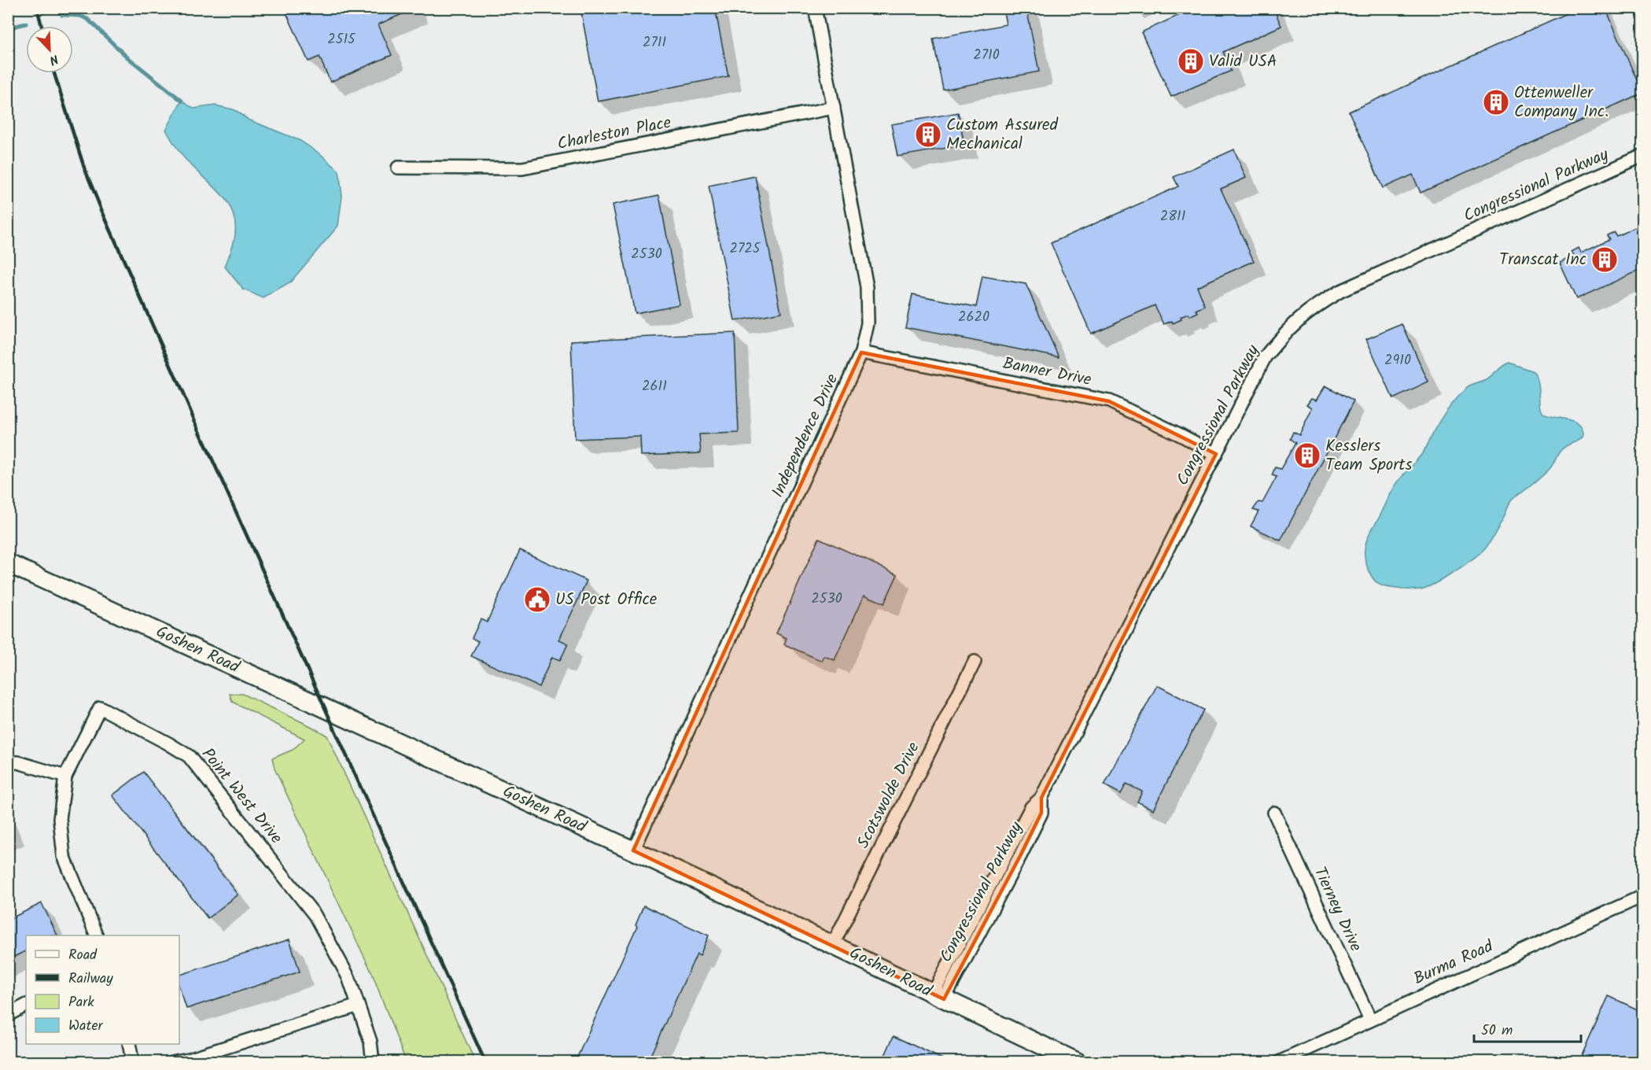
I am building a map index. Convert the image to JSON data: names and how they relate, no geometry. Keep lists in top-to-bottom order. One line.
{"streets":{"main road":["Goshen Road"],"street":["Charleston Place","Congressional Parkway","Banner Drive","Independence Drive","Scotswolde Drive","Point West Drive","Tierney Drive","Burma Road"]},"crossings":[["Charleston Place","Independence Drive"],["Congressional Parkway","Banner Drive"],["Congressional Parkway","Goshen Road"],["Banner Drive","Independence Drive"],["Independence Drive","Goshen Road"],["Goshen Road","Scotswolde Drive"],["Tierney Drive","Burma Road"]],"places":{"building":["Valid USA","Ottenweller Company Inc.","Custom Assured Mechanical","Transcat Inc","Kesslers Team Sports"],"public building":["US Post Office"]},"house_numbers":["2515","2711","2710","2811","2725","2530","2620","2910","2611","2530"],"legend":["Road","Railway","Park","Water"],"scale_bar":"50 m","north":"bottom right"}
